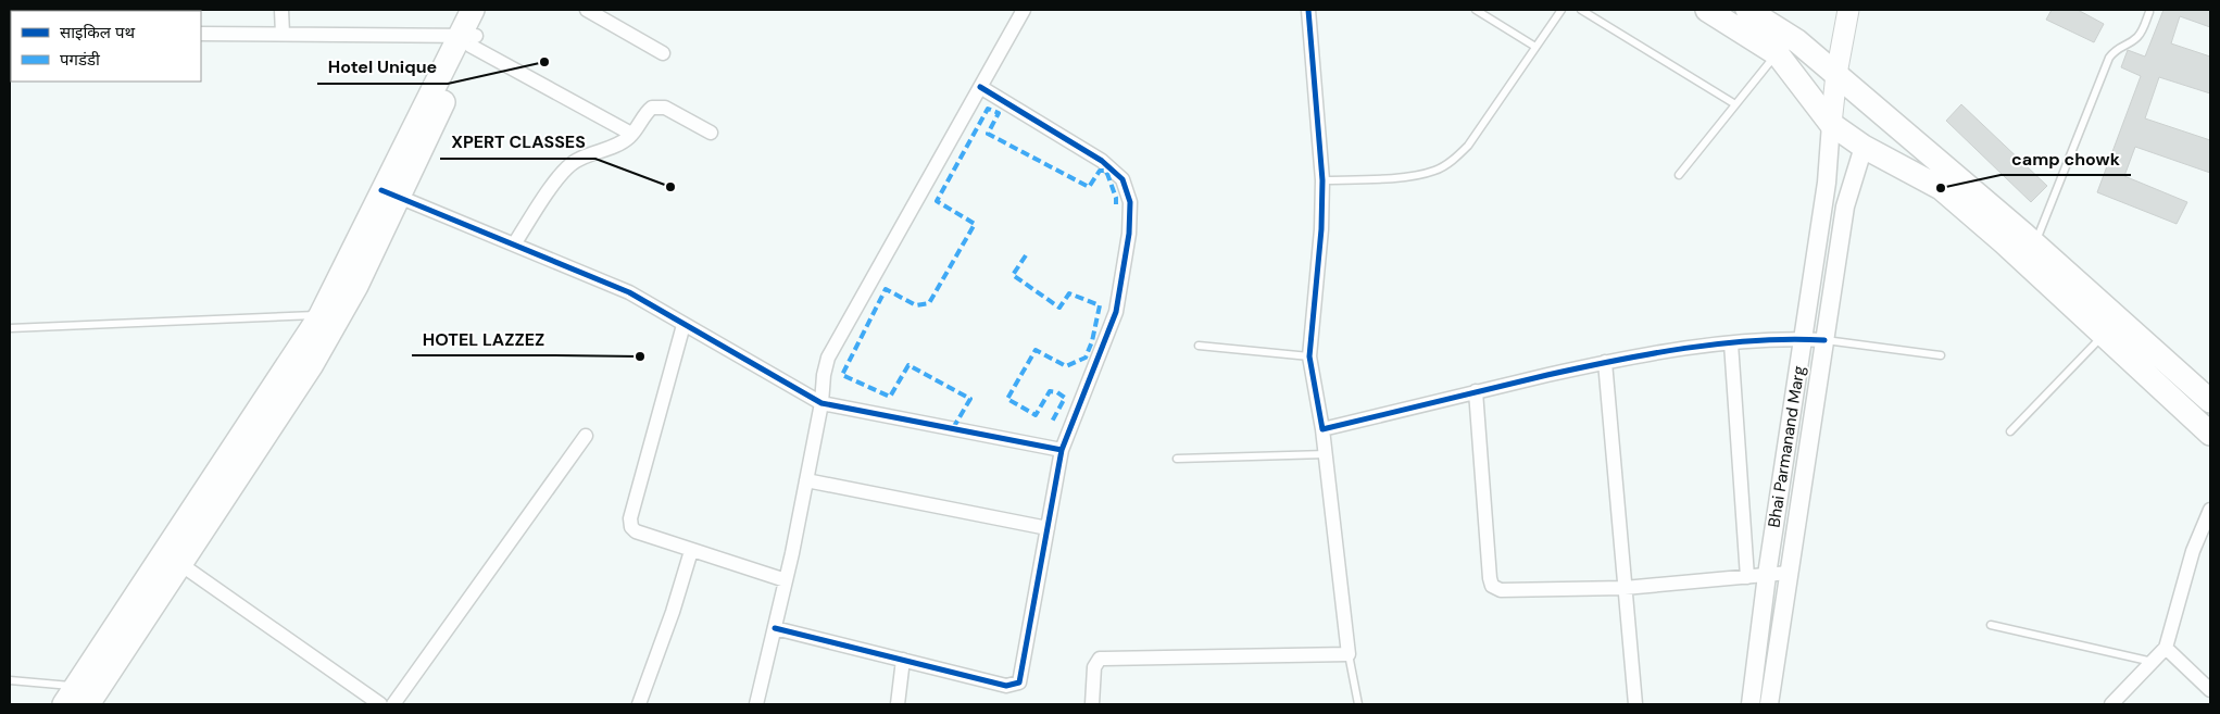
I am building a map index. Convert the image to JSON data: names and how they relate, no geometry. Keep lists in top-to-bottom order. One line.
{"streets":{"street":["Bhai Parmanand Marg"]},"places":["Hotel Unique","XPERT CLASSES","camp chowk","HOTEL LAZZEZ"],"legend":["साइकिल पथ","पगडंडी"]}
